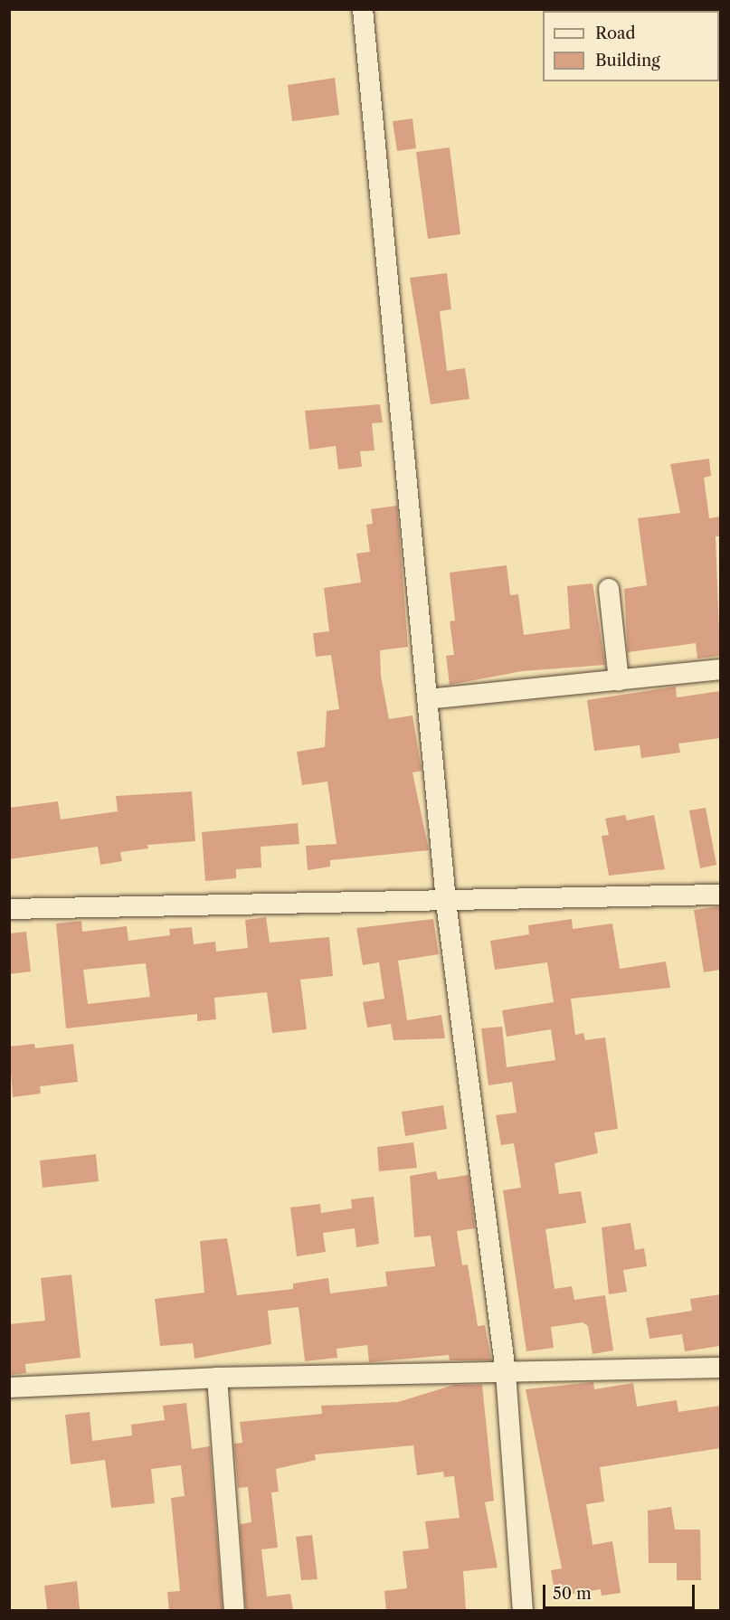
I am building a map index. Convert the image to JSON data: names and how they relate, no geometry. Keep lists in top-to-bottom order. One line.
{"legend":["Road","Building"],"scale_bar":"50 m"}
